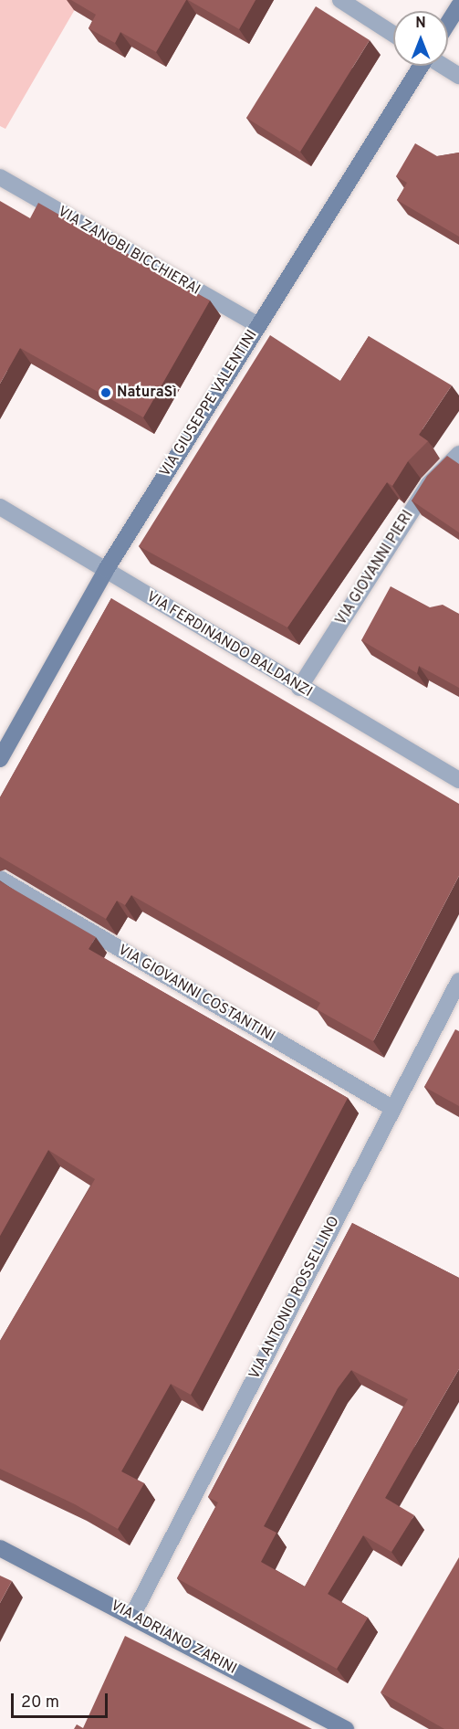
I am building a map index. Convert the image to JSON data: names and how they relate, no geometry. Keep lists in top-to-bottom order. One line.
{"streets":{"street":["VIA ZANOBI BICCHIERAI","VIA GIUSEPPE VALENTINI","VIA GIOVANNI PIERI","VIA FERDINANDO BALDANZI","VIA GIOVANNI COSTANTINI","VIA ANTONIO ROSSELLINO","VIA ADRIANO ZARINI"]},"crossings":[["VIA ZANOBI BICCHIERAI","VIA GIUSEPPE VALENTINI"],["VIA GIUSEPPE VALENTINI","VIA FERDINANDO BALDANZI"],["VIA GIOVANNI PIERI","VIA FERDINANDO BALDANZI"],["VIA GIOVANNI COSTANTINI","VIA ANTONIO ROSSELLINO"],["VIA ANTONIO ROSSELLINO","VIA ADRIANO ZARINI"]],"places":["NaturaSì"],"scale_bar":"20 m","north":"top"}
